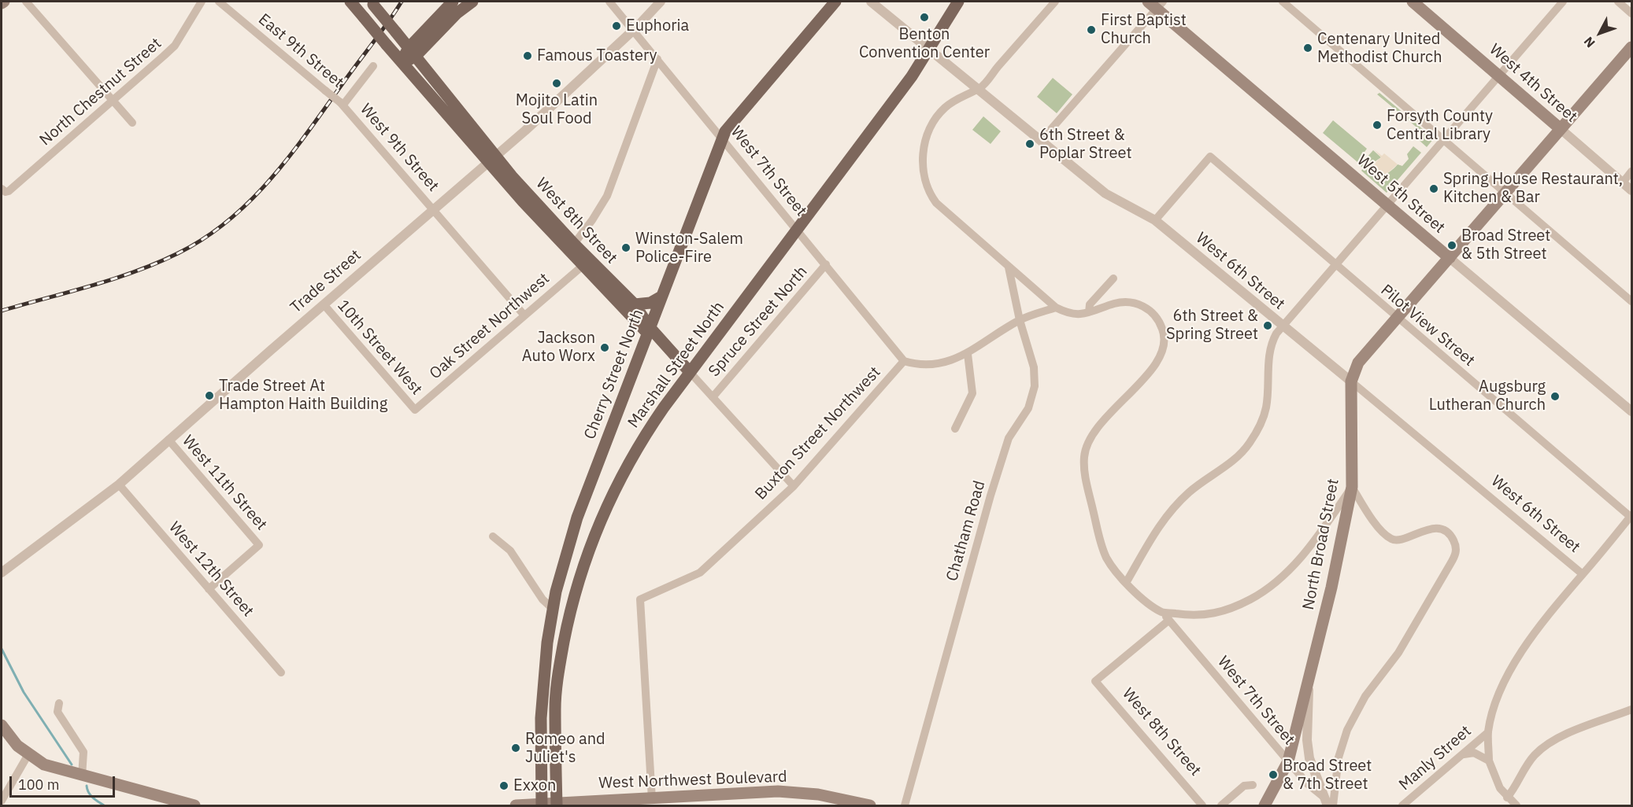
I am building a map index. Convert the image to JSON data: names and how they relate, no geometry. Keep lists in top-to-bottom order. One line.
{"streets":{"main road":["West 4th Street","West 5th Street","West 8th Street","Marshall Street North","Cherry Street North","North Broad Street","West Northwest Boulevard"],"street":["East 9th Street","North Chestnut Street","West 9th Street","West 7th Street","West 6th Street","Trade Street","Spruce Street North","Pilot View Street","Oak Street Northwest","10th Street West","Buxton Street Northwest","West 11th Street","Chatham Road","West 12th Street","Manly Street"]},"crossings":[["East 9th Street","West 9th Street"],["West 4th Street","North Broad Street"],["West 9th Street","Trade Street"],["West 9th Street","Oak Street Northwest"],["West 7th Street","West 8th Street"],["West 7th Street","Trade Street"],["West 7th Street","Spruce Street North"],["West 7th Street","Marshall Street North"],["West 7th Street","Cherry Street North"],["West 7th Street","Buxton Street Northwest"],["West 7th Street","North Broad Street"],["West 5th Street","North Broad Street"],["West 8th Street","Trade Street"],["West 8th Street","Spruce Street North"],["West 8th Street","Oak Street Northwest"],["West 8th Street","Marshall Street North"],["West 8th Street","Cherry Street North"],["West 8th Street","Buxton Street Northwest"],["West 6th Street","Pilot View Street"],["West 6th Street","Marshall Street North"],["West 6th Street","North Broad Street"],["Trade Street","10th Street West"],["Trade Street","West 11th Street"],["Trade Street","West 12th Street"],["Pilot View Street","North Broad Street"],["Oak Street Northwest","10th Street West"],["Marshall Street North","West Northwest Boulevard"],["Cherry Street North","West Northwest Boulevard"],["Buxton Street Northwest","West Northwest Boulevard"],["West 11th Street","West 12th Street"]],"places":["Benton Convention Center","Euphoria","First Baptist Church","Centenary United Methodist Church","Famous Toastery","Mojito Latin Soul Food","Forsyth County Central Library","6th Street & Poplar Street","Spring House Restaurant, Kitchen & Bar","Broad Street & 5th Street","Winston-Salem Police-Fire","6th Street & Spring Street","Jackson Auto Worx","Trade Street At Hampton Haith Building","Augsburg Lutheran Church","Romeo and Juliet's","Broad Street & 7th Street","Exxon"],"scale_bar":"100 m","north":"bottom left"}
